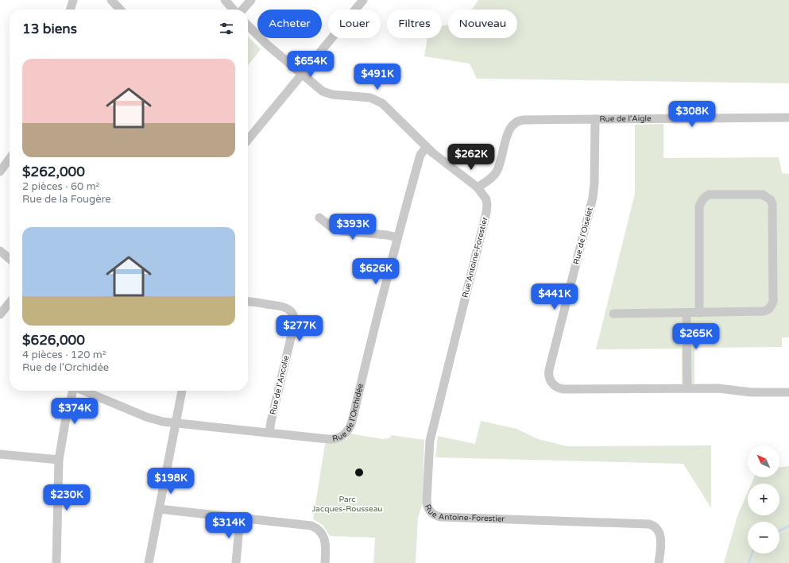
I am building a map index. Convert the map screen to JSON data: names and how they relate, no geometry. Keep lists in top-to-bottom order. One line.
{"streets":{"street":["Rue de l'Aigle","Rue de l'Oiselet","Rue Antoine-Forestier","Rue de l'Ancolie","Rue de l'Orchidée"]},"crossings":[["Rue de l'Aigle","Rue de l'Oiselet"],["Rue de l'Ancolie","Rue de l'Orchidée"]],"parks":["Parc Jacques-Rousseau"],"north":"top left","page":{"chip":["Acheter","Louer","Filtres","Nouveau"],"heading":"13 biens","list":[{"name":"$262,000","note":"2 pièces · 60 m² · Rue de la Fougère"},{"name":"$626,000","note":"4 pièces · 120 m² · Rue de l'Orchidée"}],"price":["$654K","$491K","$308K","$262K","$393K","$626K","$441K","$277K","$265K","$374K","$198K","$230K","$314K"],"map_buttons":["+","−"]}}
